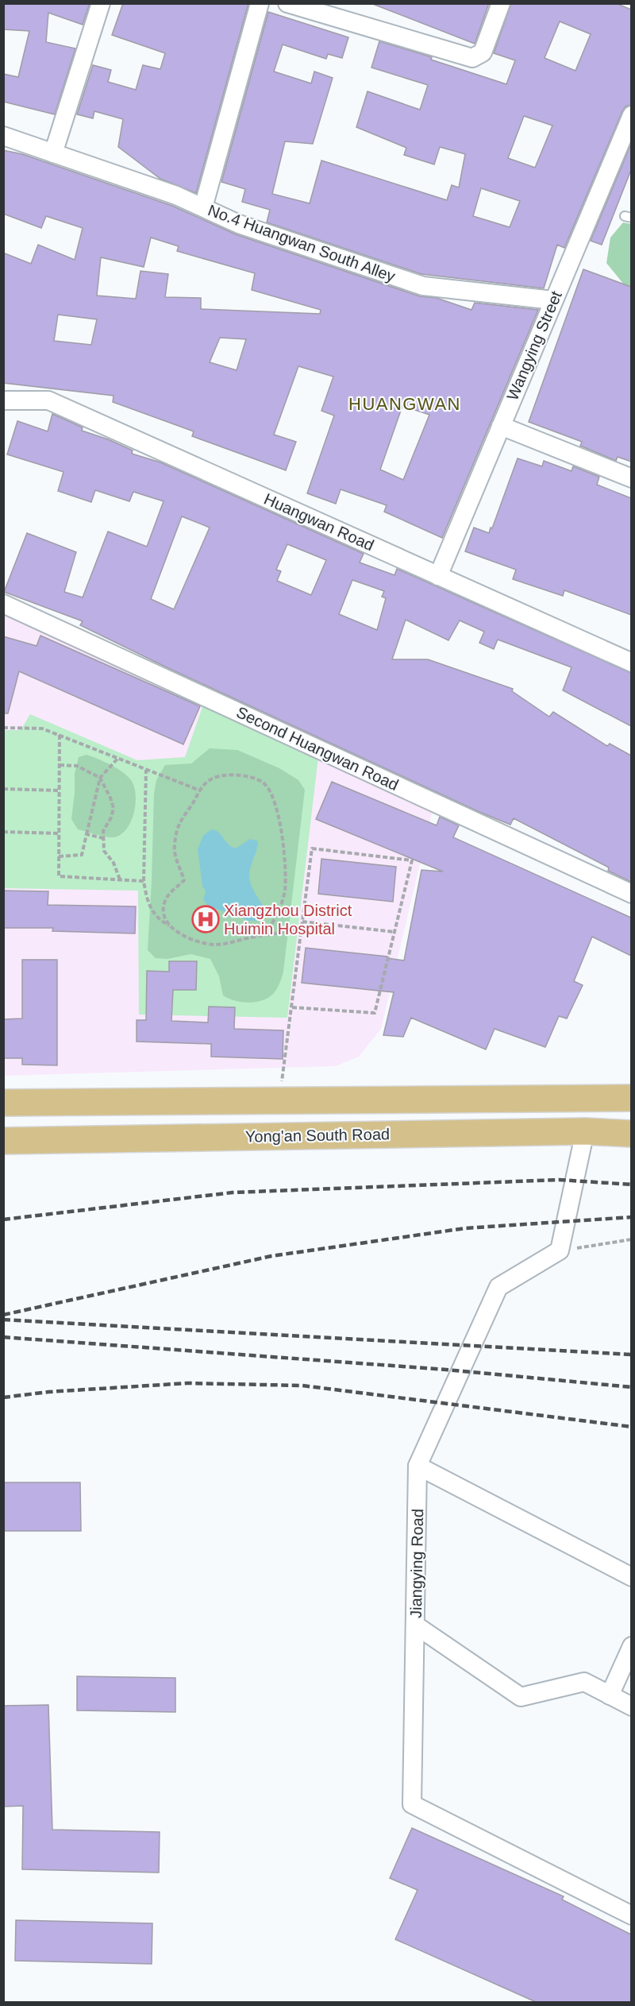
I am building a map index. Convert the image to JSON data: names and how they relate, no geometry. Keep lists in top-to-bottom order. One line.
{"streets":{"main road":["Yong'an South Road"],"street":["No.4 Huangwan South Alley","Wangying Street","Huangwan Road","Second Huangwan Road","Jiangying Road"]},"crossings":[["No.4 Huangwan South Alley","Wangying Street"],["Wangying Street","Huangwan Road"]],"districts":["HUANGWAN"],"places":{"hospital":["Xiangzhou District Huimin Hospital"]}}
